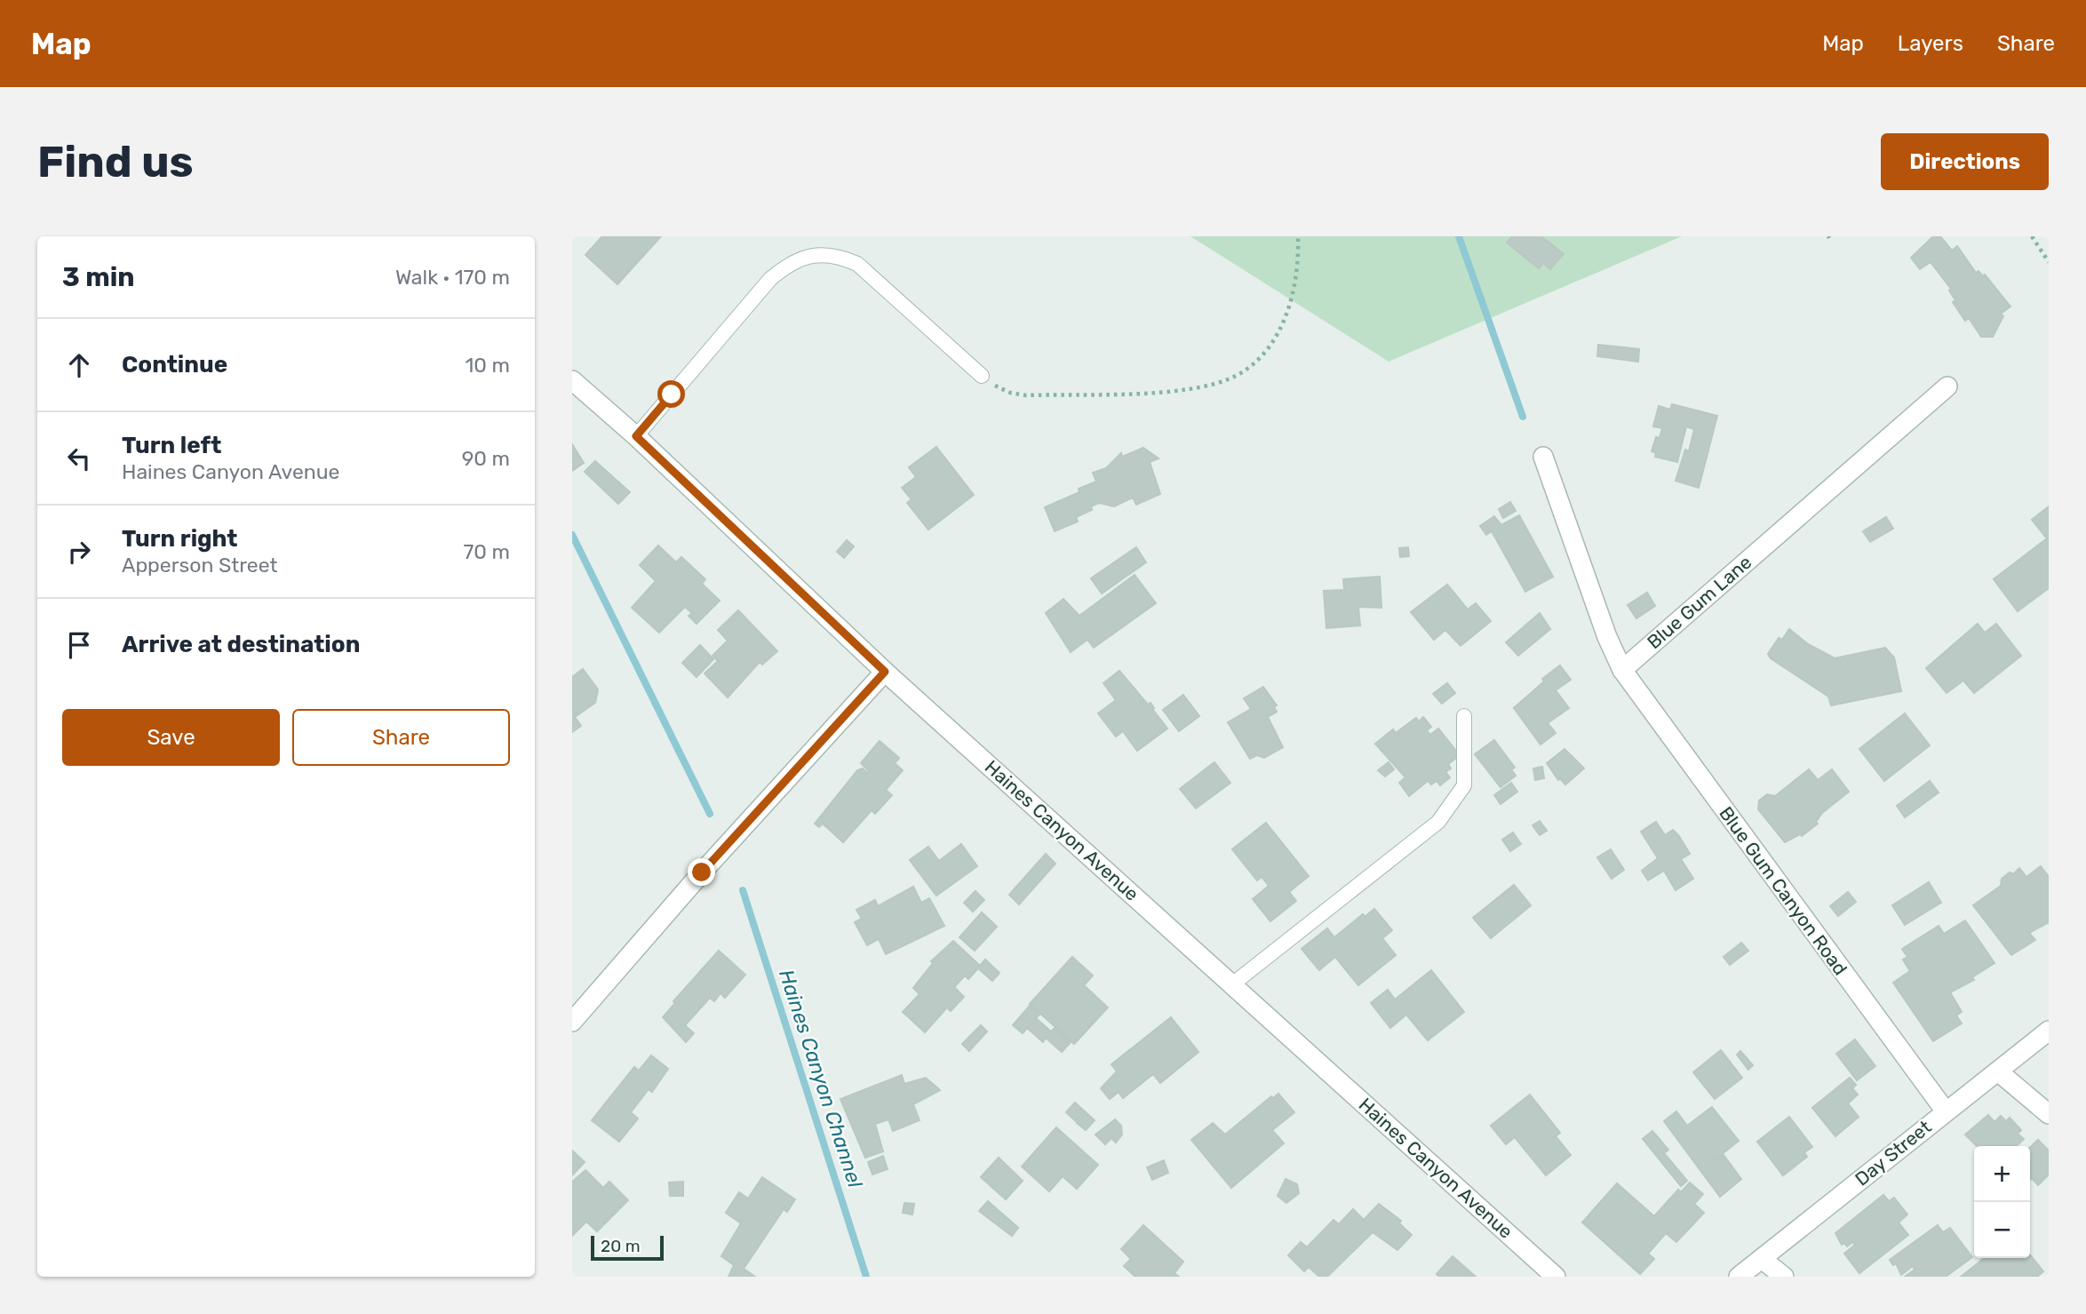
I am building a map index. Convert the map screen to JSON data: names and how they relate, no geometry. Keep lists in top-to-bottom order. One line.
{"streets":{"street":["Blue Gum Lane","Haines Canyon Avenue","Blue Gum Canyon Road","Day Street"]},"crossings":[["Blue Gum Lane","Blue Gum Canyon Road"],["Blue Gum Canyon Road","Day Street"]],"water":["Haines Canyon Channel"],"scale_bar":"20 m","page":{"header":"Map","nav":["Map","Layers","Share"],"buttons":["Directions",["Save","Share"]],"title":"Find us","heading":["3 min","Walk · 170 m"],"list":[["Continue","10 m"],["Turn left","Haines Canyon Avenue","90 m"],["Turn right","Apperson Street","70 m"],"Arrive at destination"],"map_buttons":["+","−"],"scale":"20 m"}}
